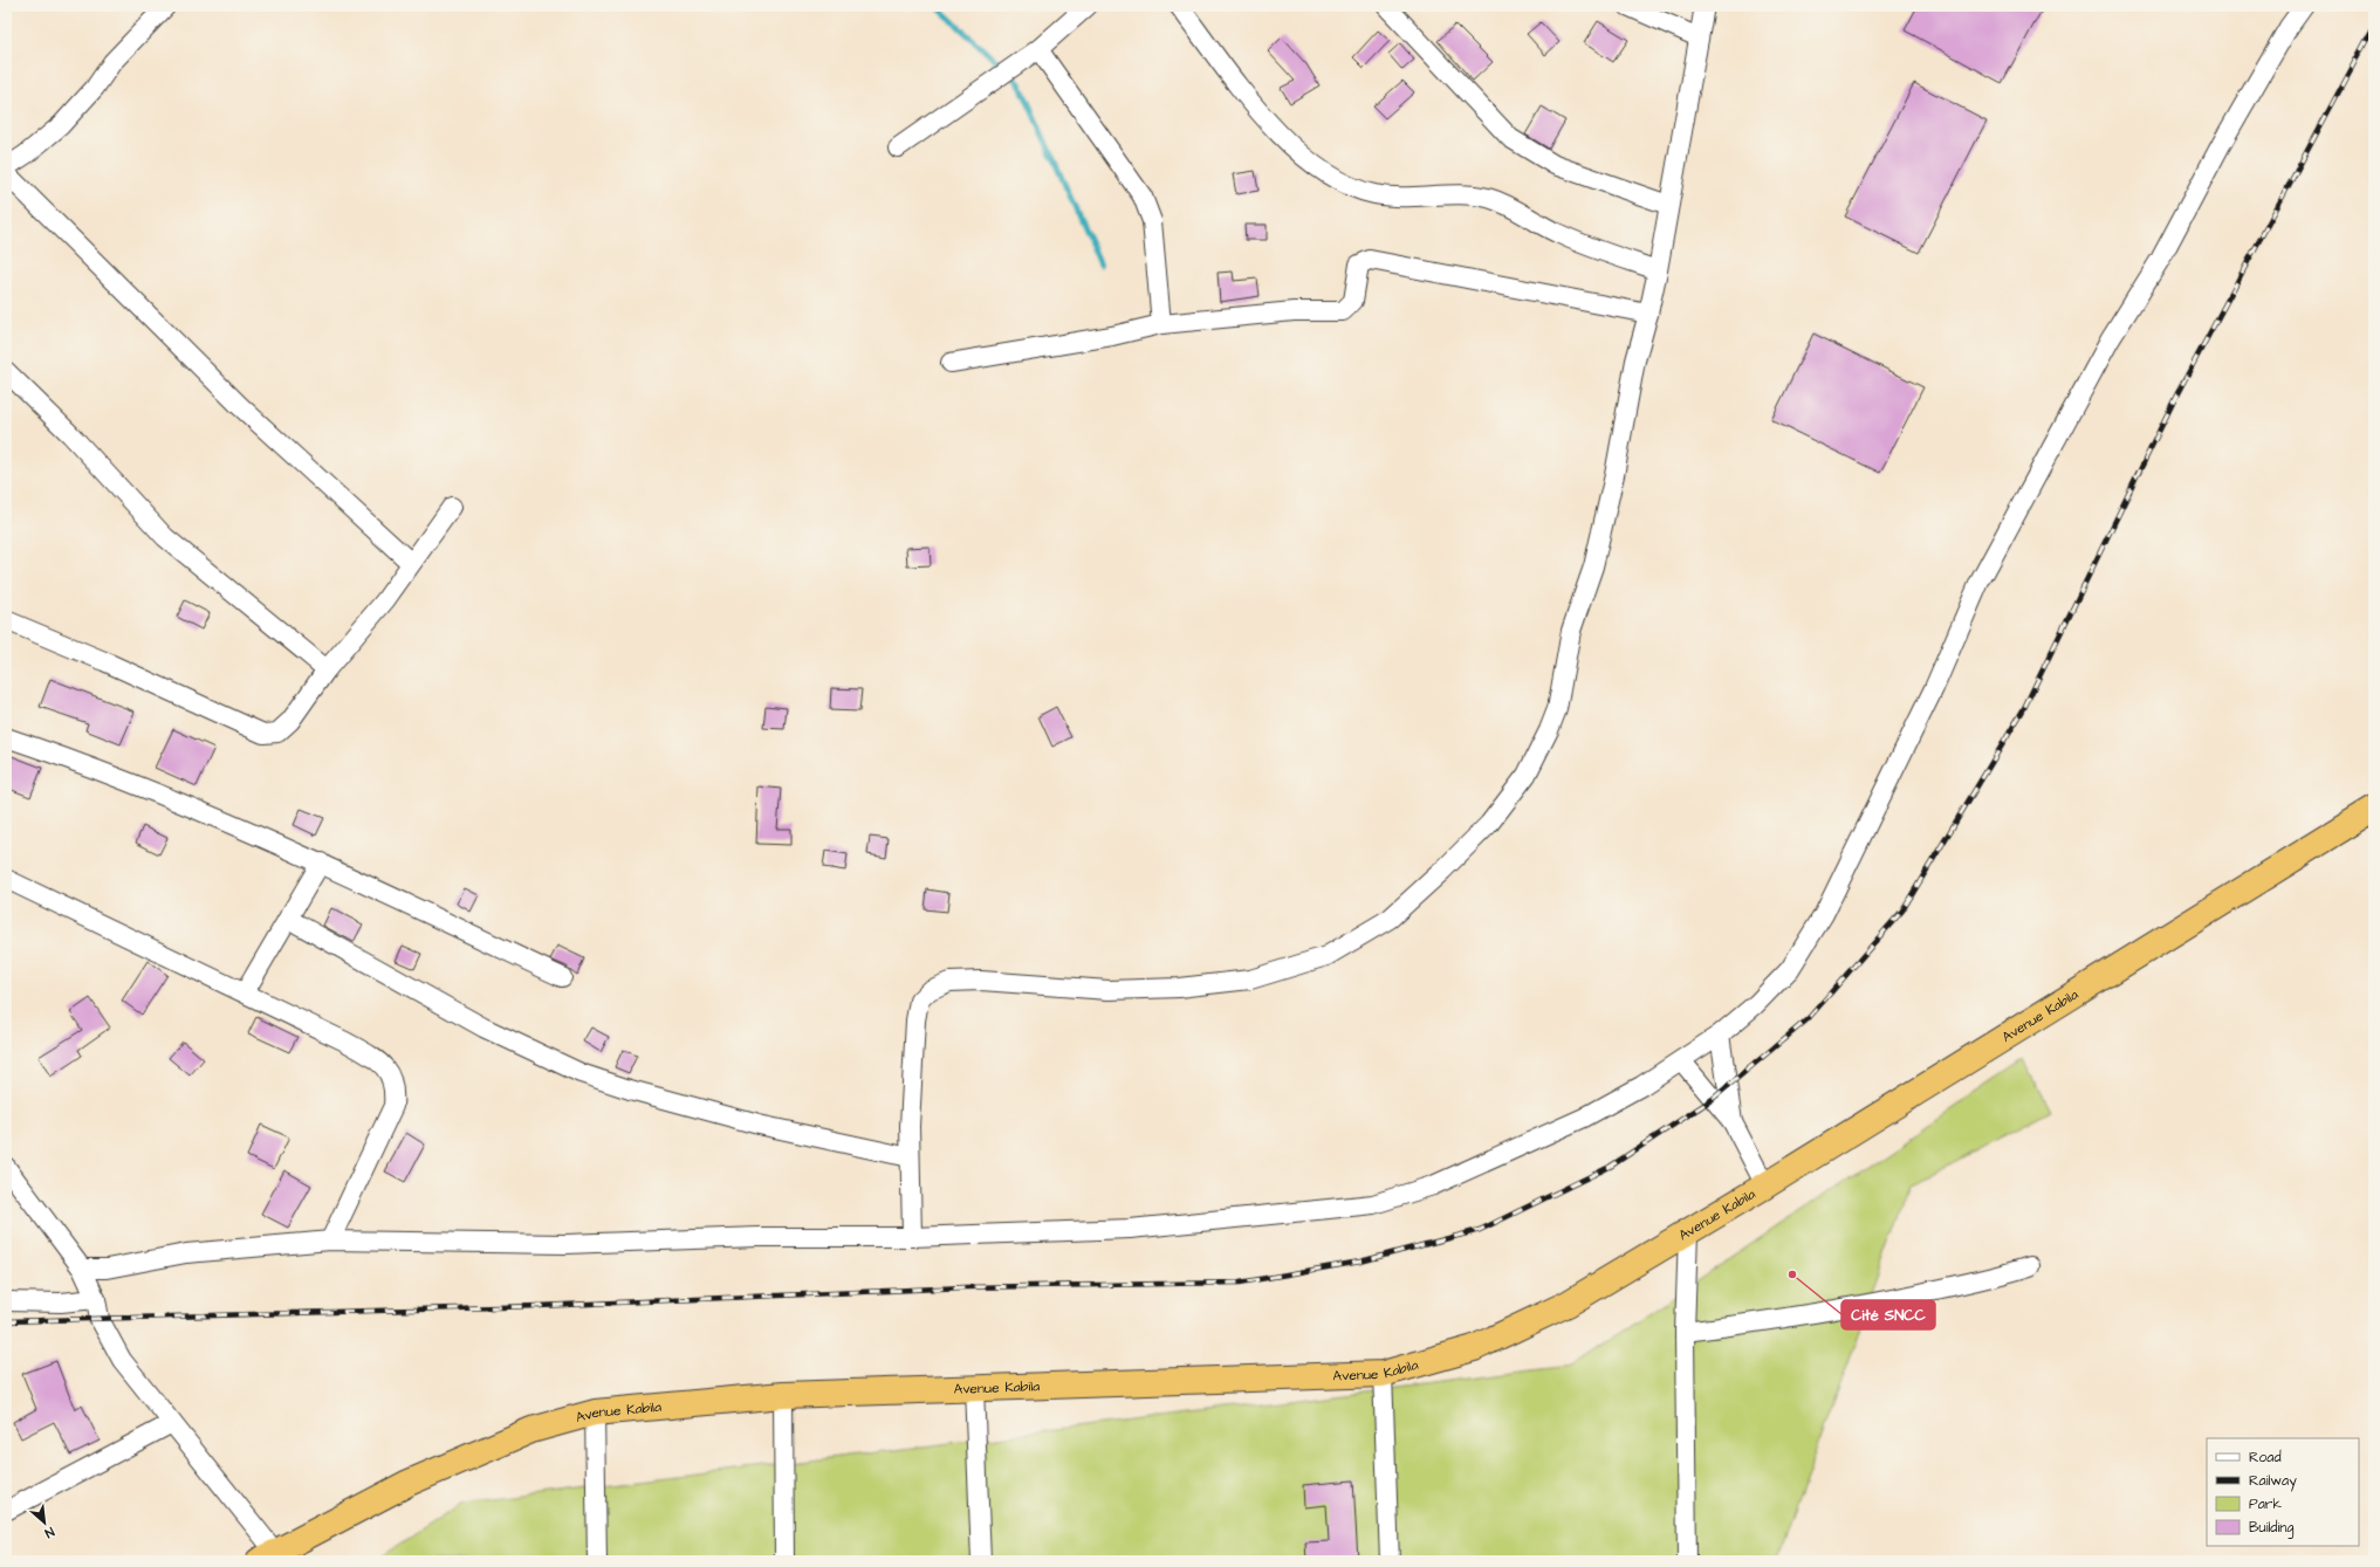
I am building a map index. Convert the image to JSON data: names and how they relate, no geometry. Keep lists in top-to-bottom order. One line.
{"streets":{"highway":["Avenue Kabila"]},"places":["Cité SNCC"],"legend":["Road","Railway","Park","Building"],"north":"bottom right"}
